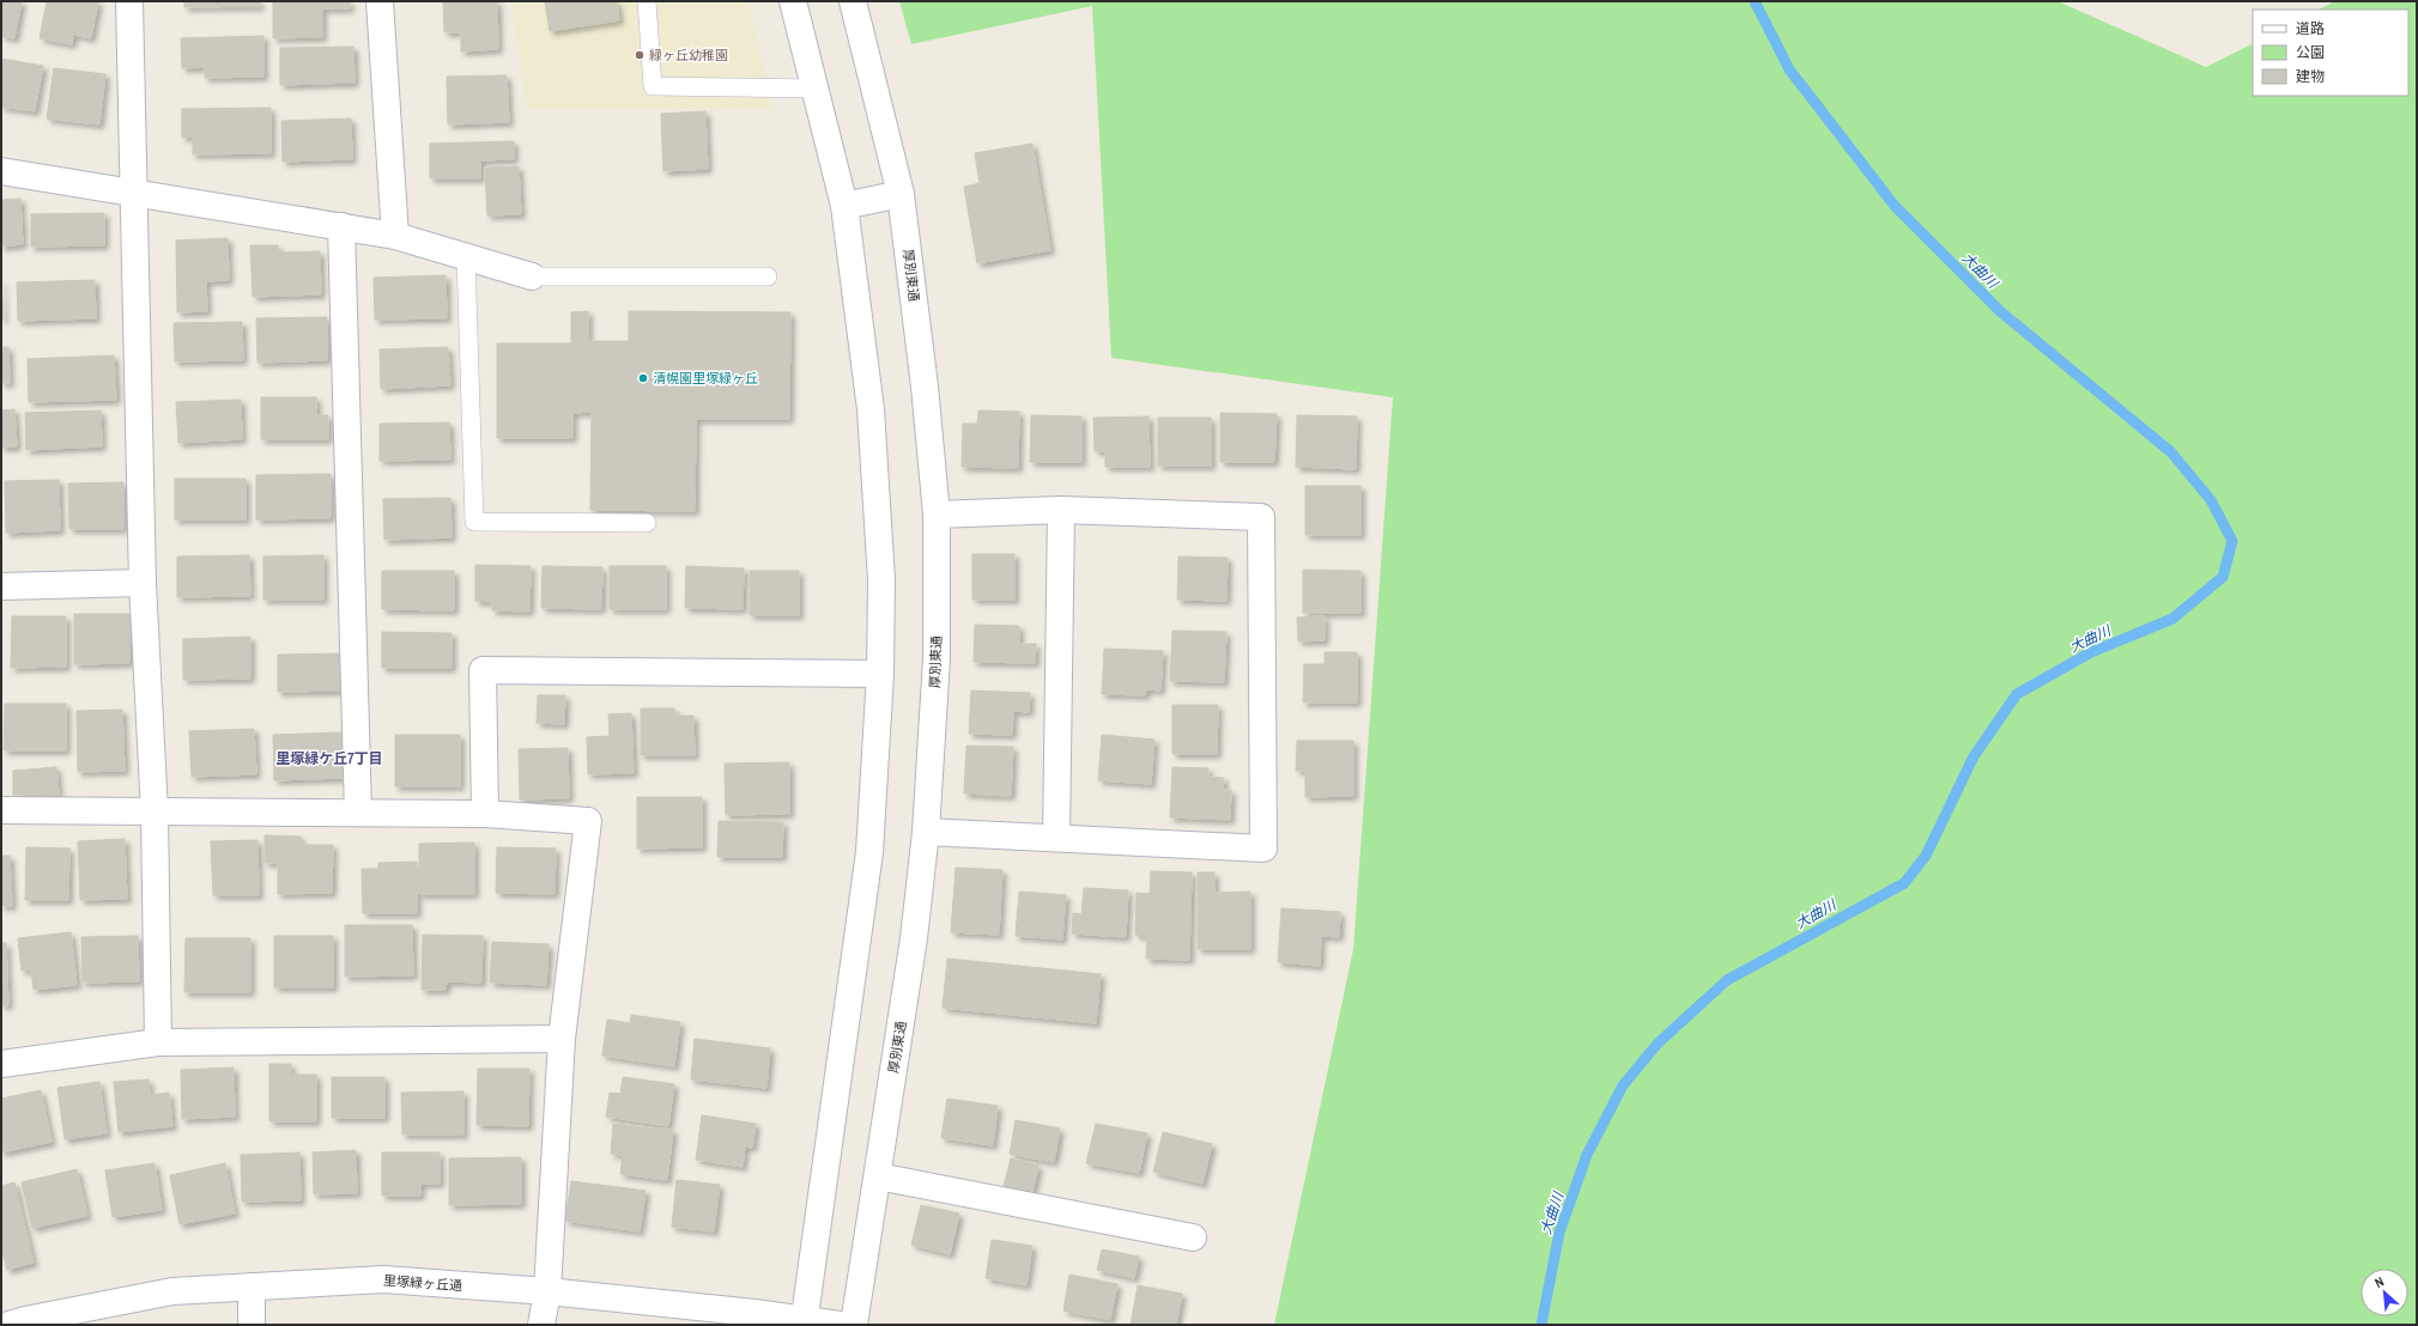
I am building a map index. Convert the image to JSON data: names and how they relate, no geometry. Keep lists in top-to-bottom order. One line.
{"streets":{"street":["厚別東通","里塚緑ヶ丘通"]},"districts":["里塚緑ケ丘7丁目"],"water":["大曲川"],"places":["緑ヶ丘幼稚園","清幌園里塚緑ヶ丘"],"legend":["道路","公園","建物"],"north":"top left"}
